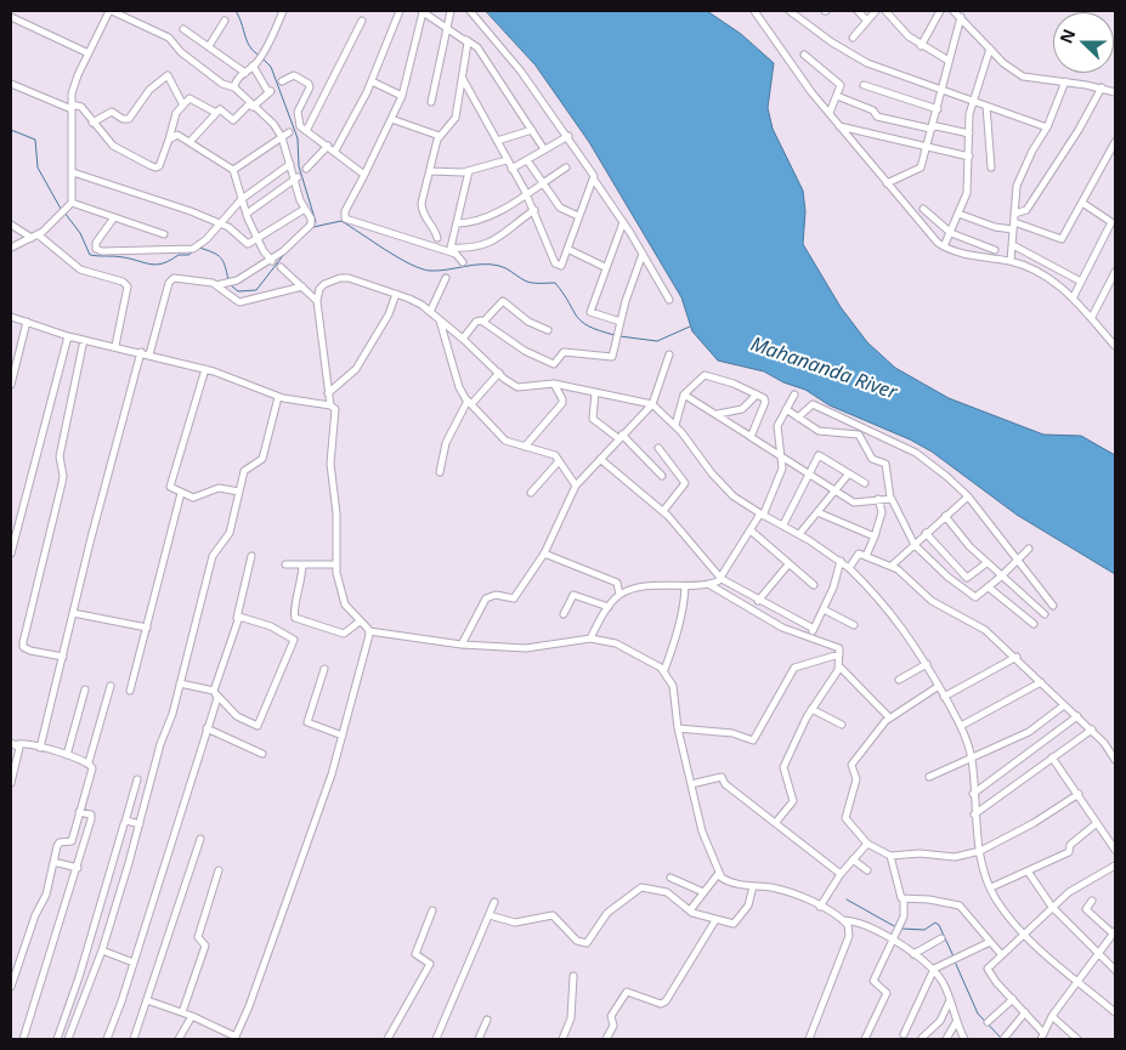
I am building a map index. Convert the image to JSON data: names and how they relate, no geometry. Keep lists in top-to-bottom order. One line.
{"water":["Mahananda River"],"north":"left"}
